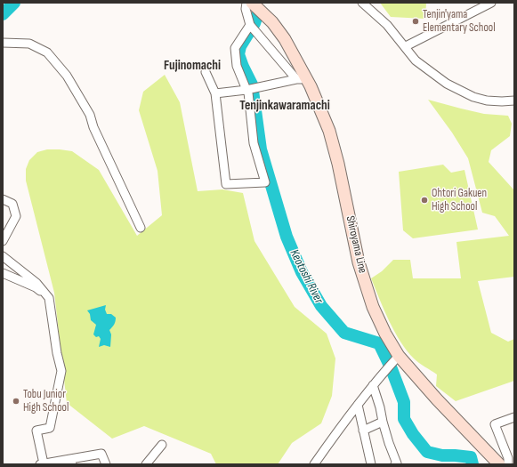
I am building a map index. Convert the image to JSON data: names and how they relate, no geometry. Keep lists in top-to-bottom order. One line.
{"streets":{"main road":["Shiroyama Line"]},"districts":["Fujinomachi","Tenjinkawaramachi"],"water":["Keotoshi River"],"places":["Tenjin'yama Elementary School","Ohtori Gakuen High School","Tobu Junior High School"]}
